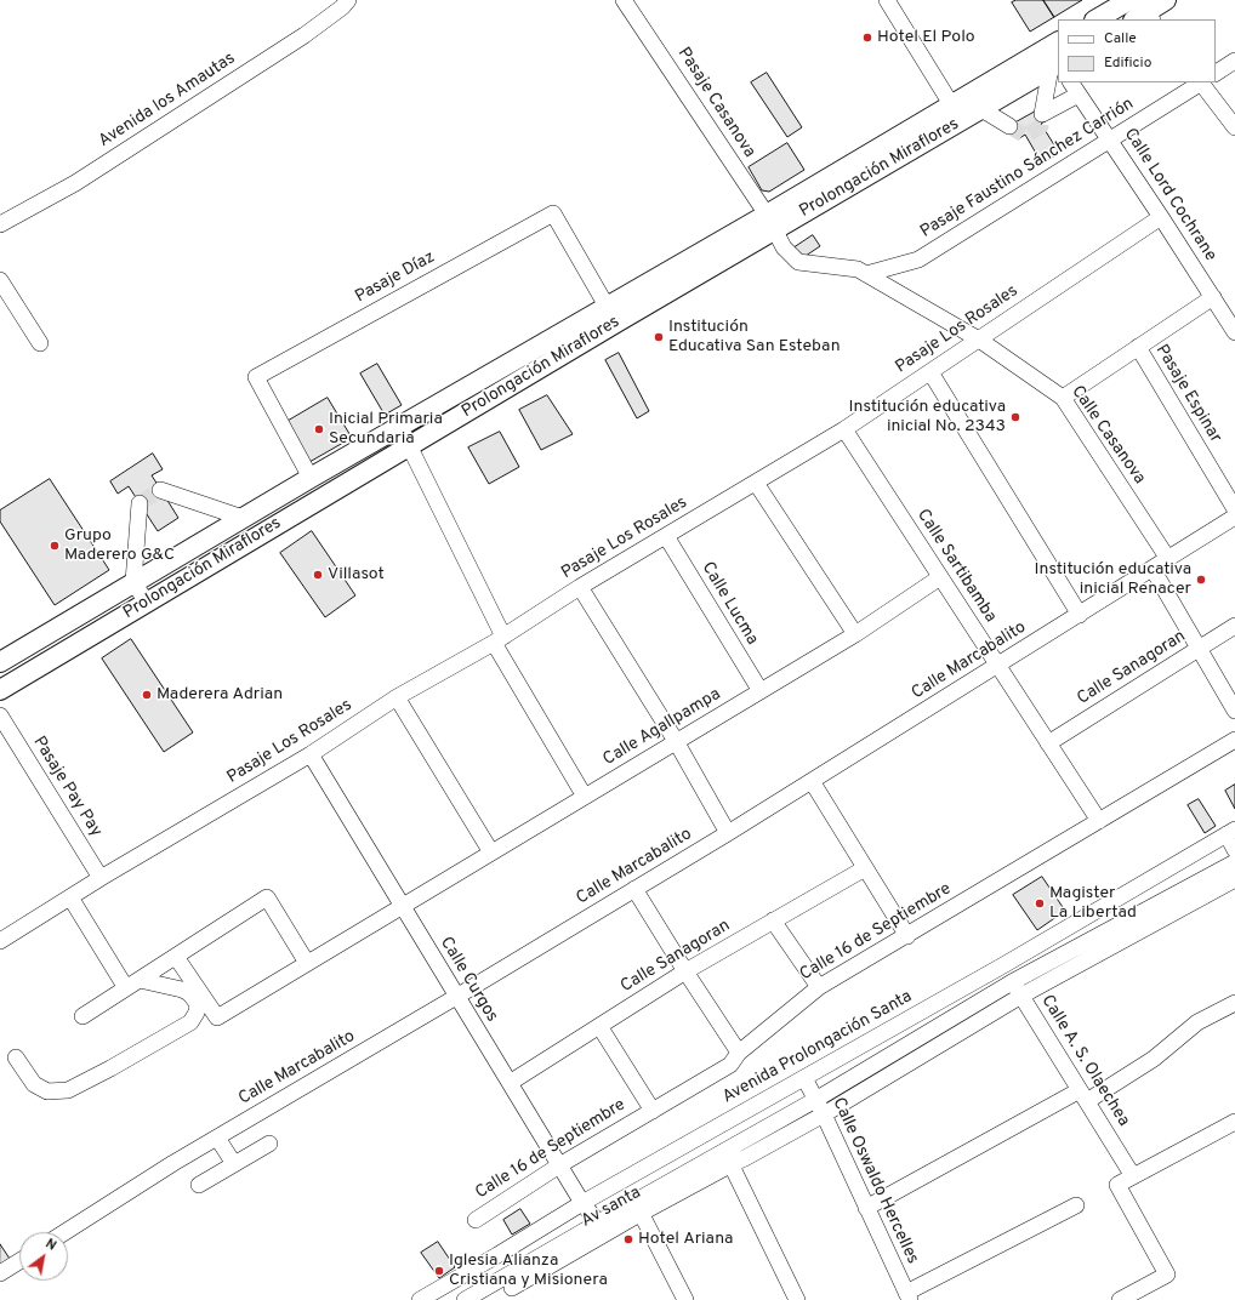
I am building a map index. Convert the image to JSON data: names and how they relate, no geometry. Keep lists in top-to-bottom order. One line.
{"streets":{"main road":["Prolongación Miraflores"],"street":["Avenida los Amautas","Pasaje Casanova","Pasaje Faustino Sánchez Carrión","Calle Lord Cochrane","Pasaje Díaz","Pasaje Los Rosales","Pasaje Espinar","Calle Casanova","Calle Sartibamba","Calle Lucma","Calle Marcabalito","Calle Sanagoran","Calle Agallpampa","Pasaje Pay Pay","Calle 16 de Septiembre","Calle Curgos","Avenida Prolongación Santa","Calle A. S. Olaechea","Calle Oswaldo Hercelles","Av santa"]},"crossings":[["Pasaje Casanova","Prolongación Miraflores"],["Pasaje Casanova","Calle Casanova"],["Prolongación Miraflores","Pasaje Díaz"],["Prolongación Miraflores","Calle Casanova"],["Pasaje Faustino Sánchez Carrión","Calle Lord Cochrane"],["Pasaje Faustino Sánchez Carrión","Calle Casanova"],["Calle Lord Cochrane","Pasaje Los Rosales"],["Pasaje Los Rosales","Calle Casanova"],["Pasaje Los Rosales","Calle Sartibamba"],["Pasaje Los Rosales","Calle Lucma"],["Pasaje Los Rosales","Pasaje Pay Pay"],["Pasaje Los Rosales","Calle Curgos"],["Calle Casanova","Calle Marcabalito"],["Calle Sartibamba","Calle Marcabalito"],["Calle Sartibamba","Calle Sanagoran"],["Calle Sartibamba","Calle Agallpampa"],["Calle Sartibamba","Calle 16 de Septiembre"],["Calle Lucma","Calle Agallpampa"],["Calle Marcabalito","Calle Curgos"],["Calle Sanagoran","Calle Curgos"],["Calle Agallpampa","Calle Curgos"],["Calle 16 de Septiembre","Calle Curgos"],["Calle Curgos","Avenida Prolongación Santa"],["Avenida Prolongación Santa","Calle A. S. Olaechea"],["Avenida Prolongación Santa","Calle Oswaldo Hercelles"]],"places":["Hotel El Polo","Institución Educativa San Esteban","Institución educativa inicial No. 2343","Inicial Primaria Secundaria","Grupo Maderero G&C","Villasot","Institución educativa inicial Renacer","Maderera Adrian","Magister La Libertad","Hotel Ariana","Iglesia Alianza Cristiana y Misionera"],"legend":["Calle","Edificio"],"north":"top right"}
